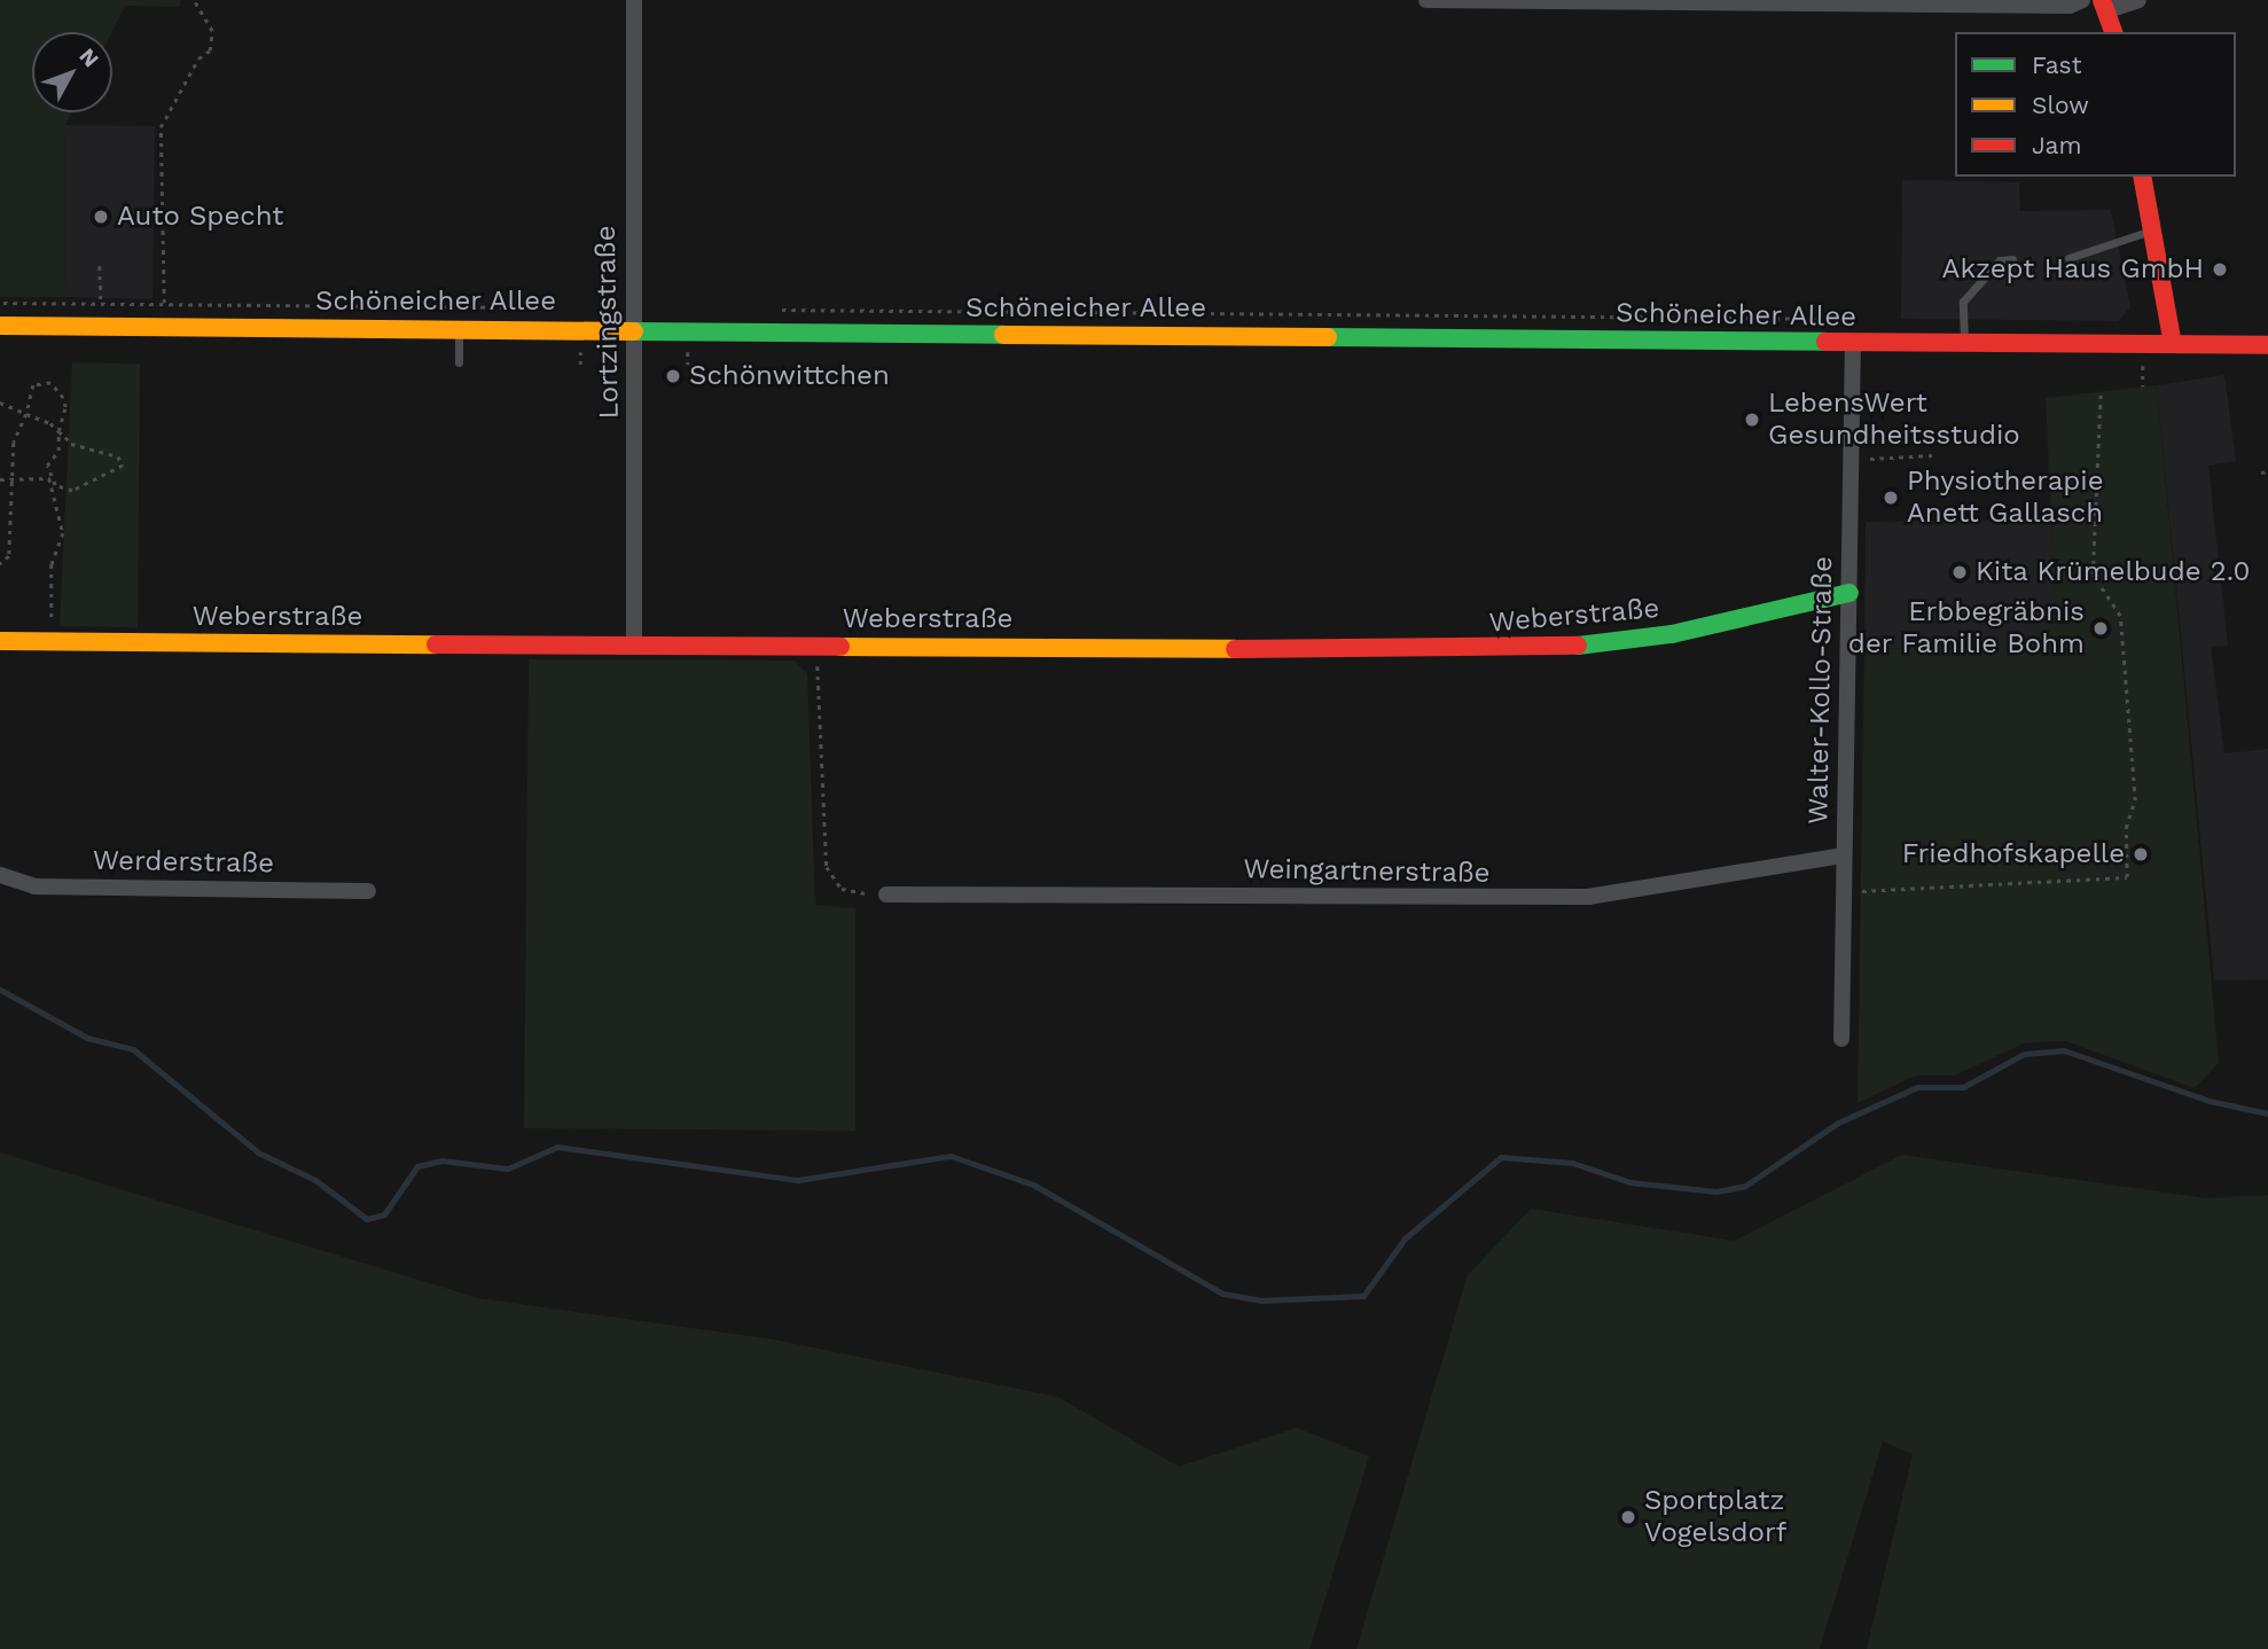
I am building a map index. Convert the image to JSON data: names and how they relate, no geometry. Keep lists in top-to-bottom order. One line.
{"streets":{"street":["Schöneicher Allee","Lortzingstraße","Weberstraße","Walter-Kollo-Straße","Werderstraße","Weingartnerstraße"]},"crossings":[["Schöneicher Allee","Lortzingstraße"],["Schöneicher Allee","Walter-Kollo-Straße"],["Lortzingstraße","Weberstraße"],["Weberstraße","Walter-Kollo-Straße"],["Walter-Kollo-Straße","Weingartnerstraße"]],"places":["Auto Specht","Akzept Haus GmbH","Schönwittchen","LebensWert Gesundheitsstudio","Physiotherapie Anett Gallasch","Kita Krümelbude 2.0","Erbbegräbnis der Familie Bohm","Friedhofskapelle","Sportplatz Vogelsdorf"],"legend":["Fast","Slow","Jam"],"north":"top right"}
